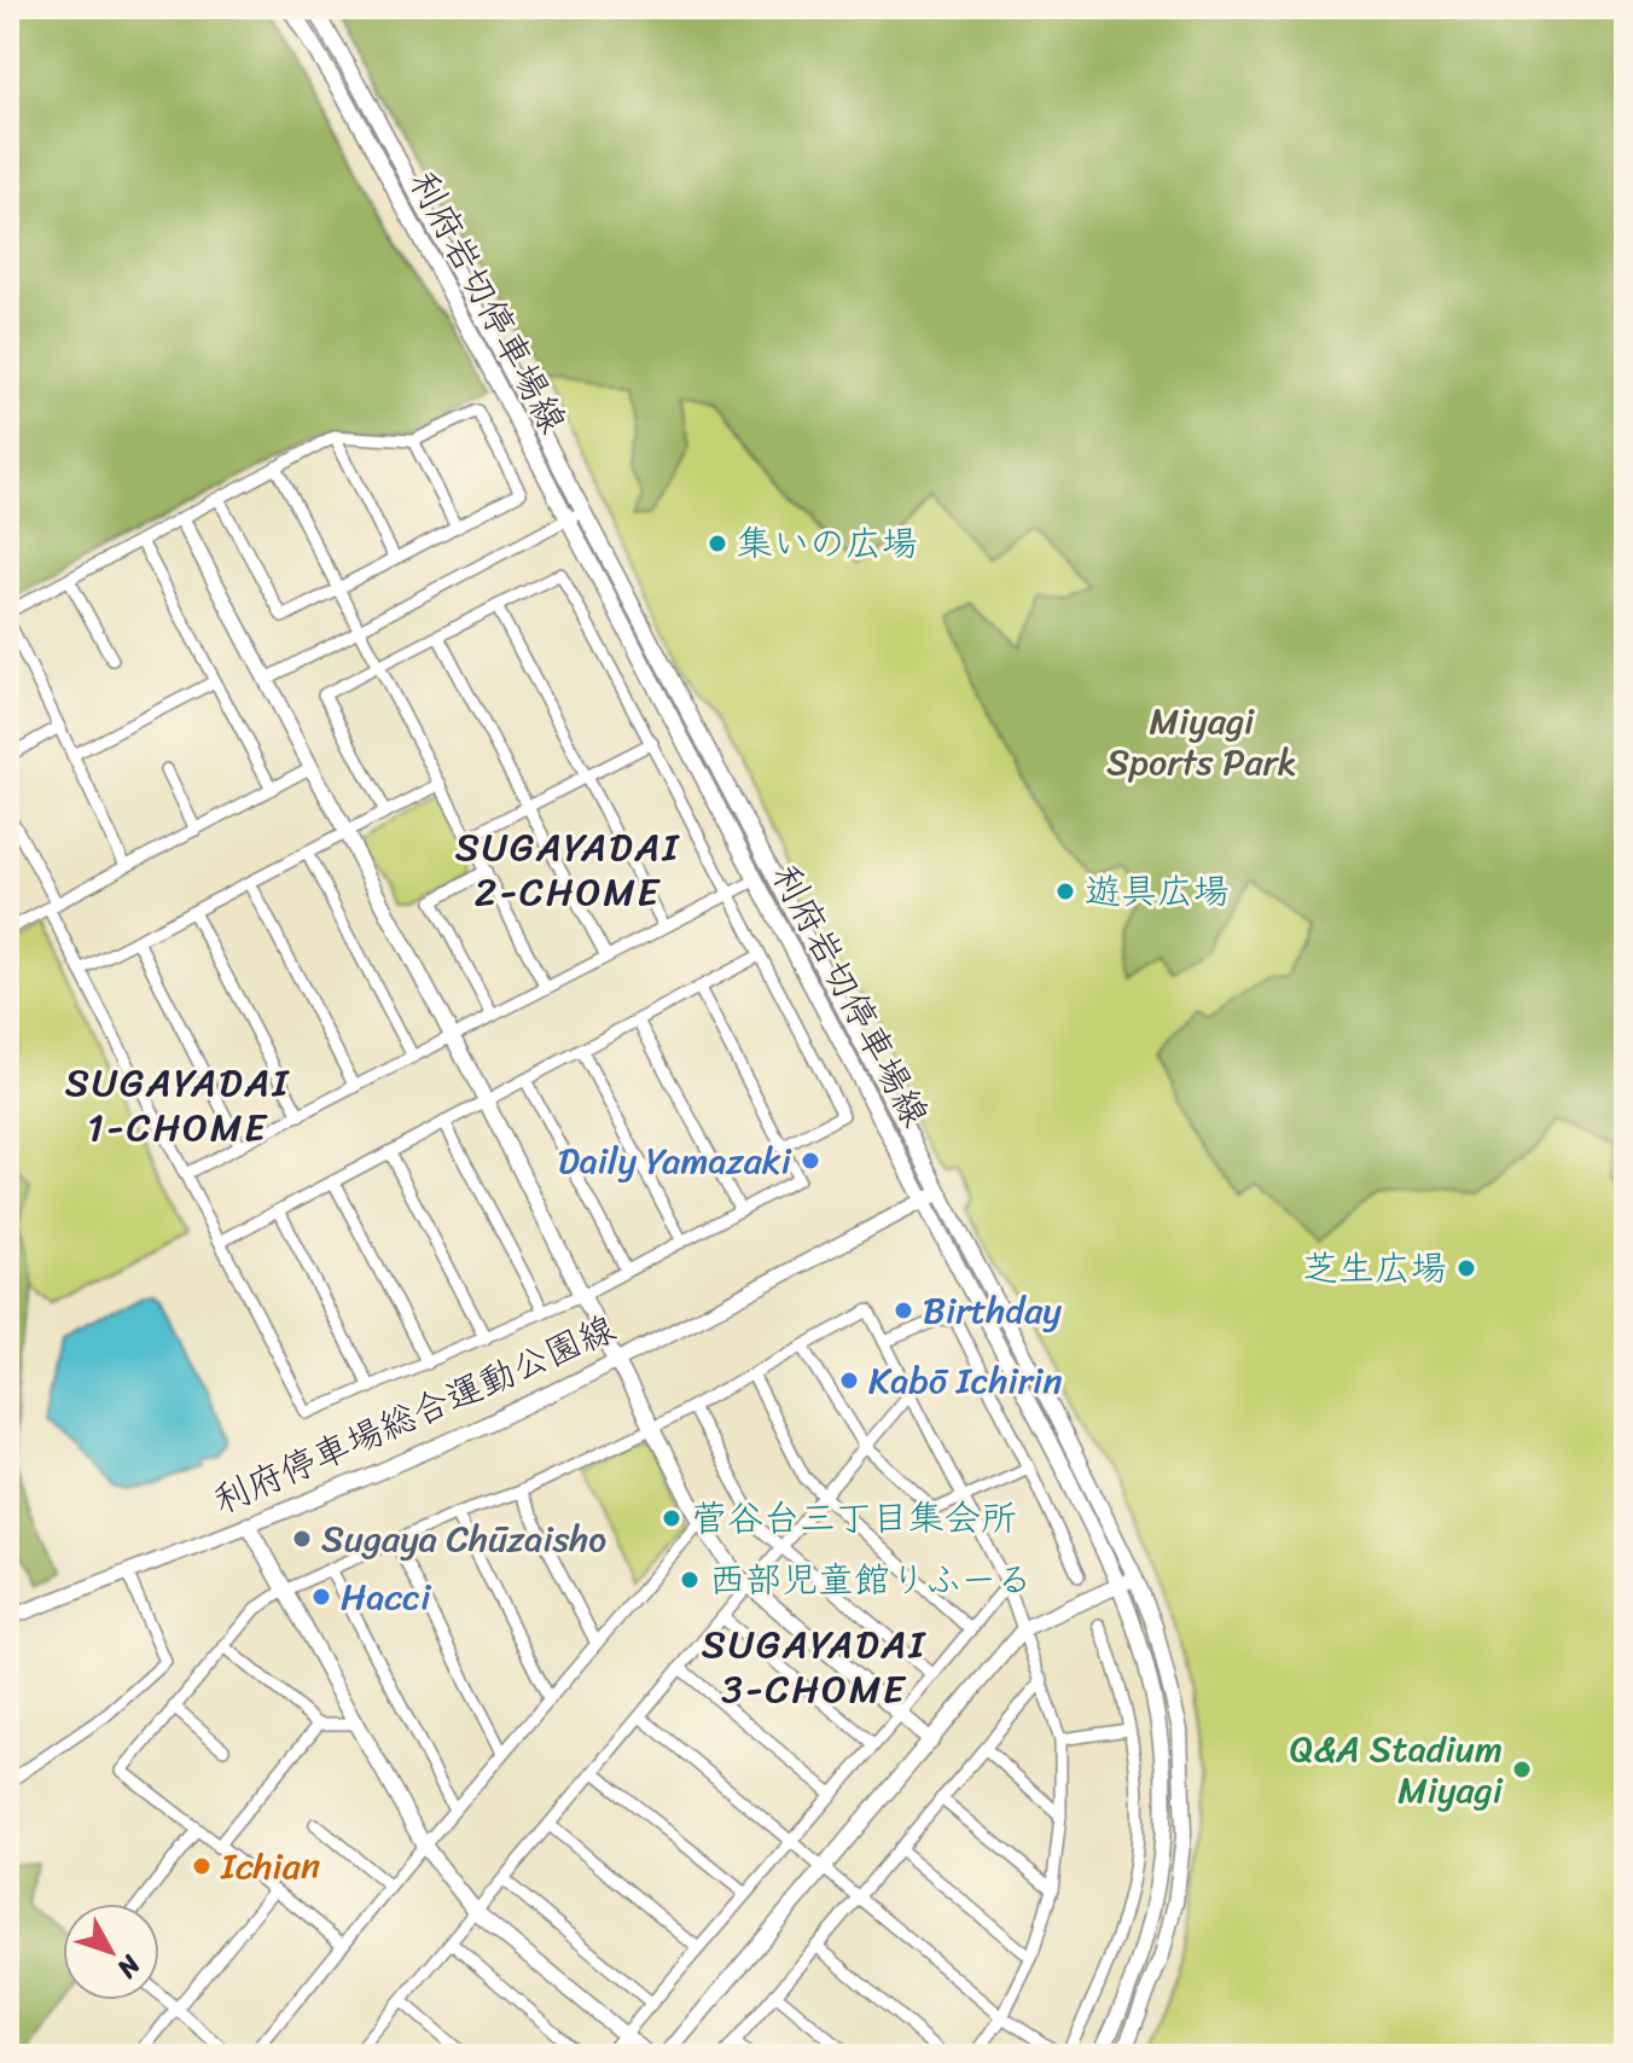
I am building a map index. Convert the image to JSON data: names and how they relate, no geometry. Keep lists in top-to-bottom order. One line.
{"streets":{"main road":["利府岩切停車場線","利府停車場総合運動公園線"]},"crossings":[["利府岩切停車場線","利府停車場総合運動公園線"]],"districts":["SUGAYADAI 2-CHOME","SUGAYADAI 1-CHOME","SUGAYADAI 3-CHOME"],"parks":["Miyagi Sports Park"],"places":["集いの広場","遊具広場","Daily Yamazaki","芝生広場","Birthday","Kabō Ichirin","菅谷台三丁目集会所","Sugaya Chūzaisho","西部児童館りふーる","Hacci","Q&A Stadium Miyagi","Ichian"],"north":"bottom right"}
